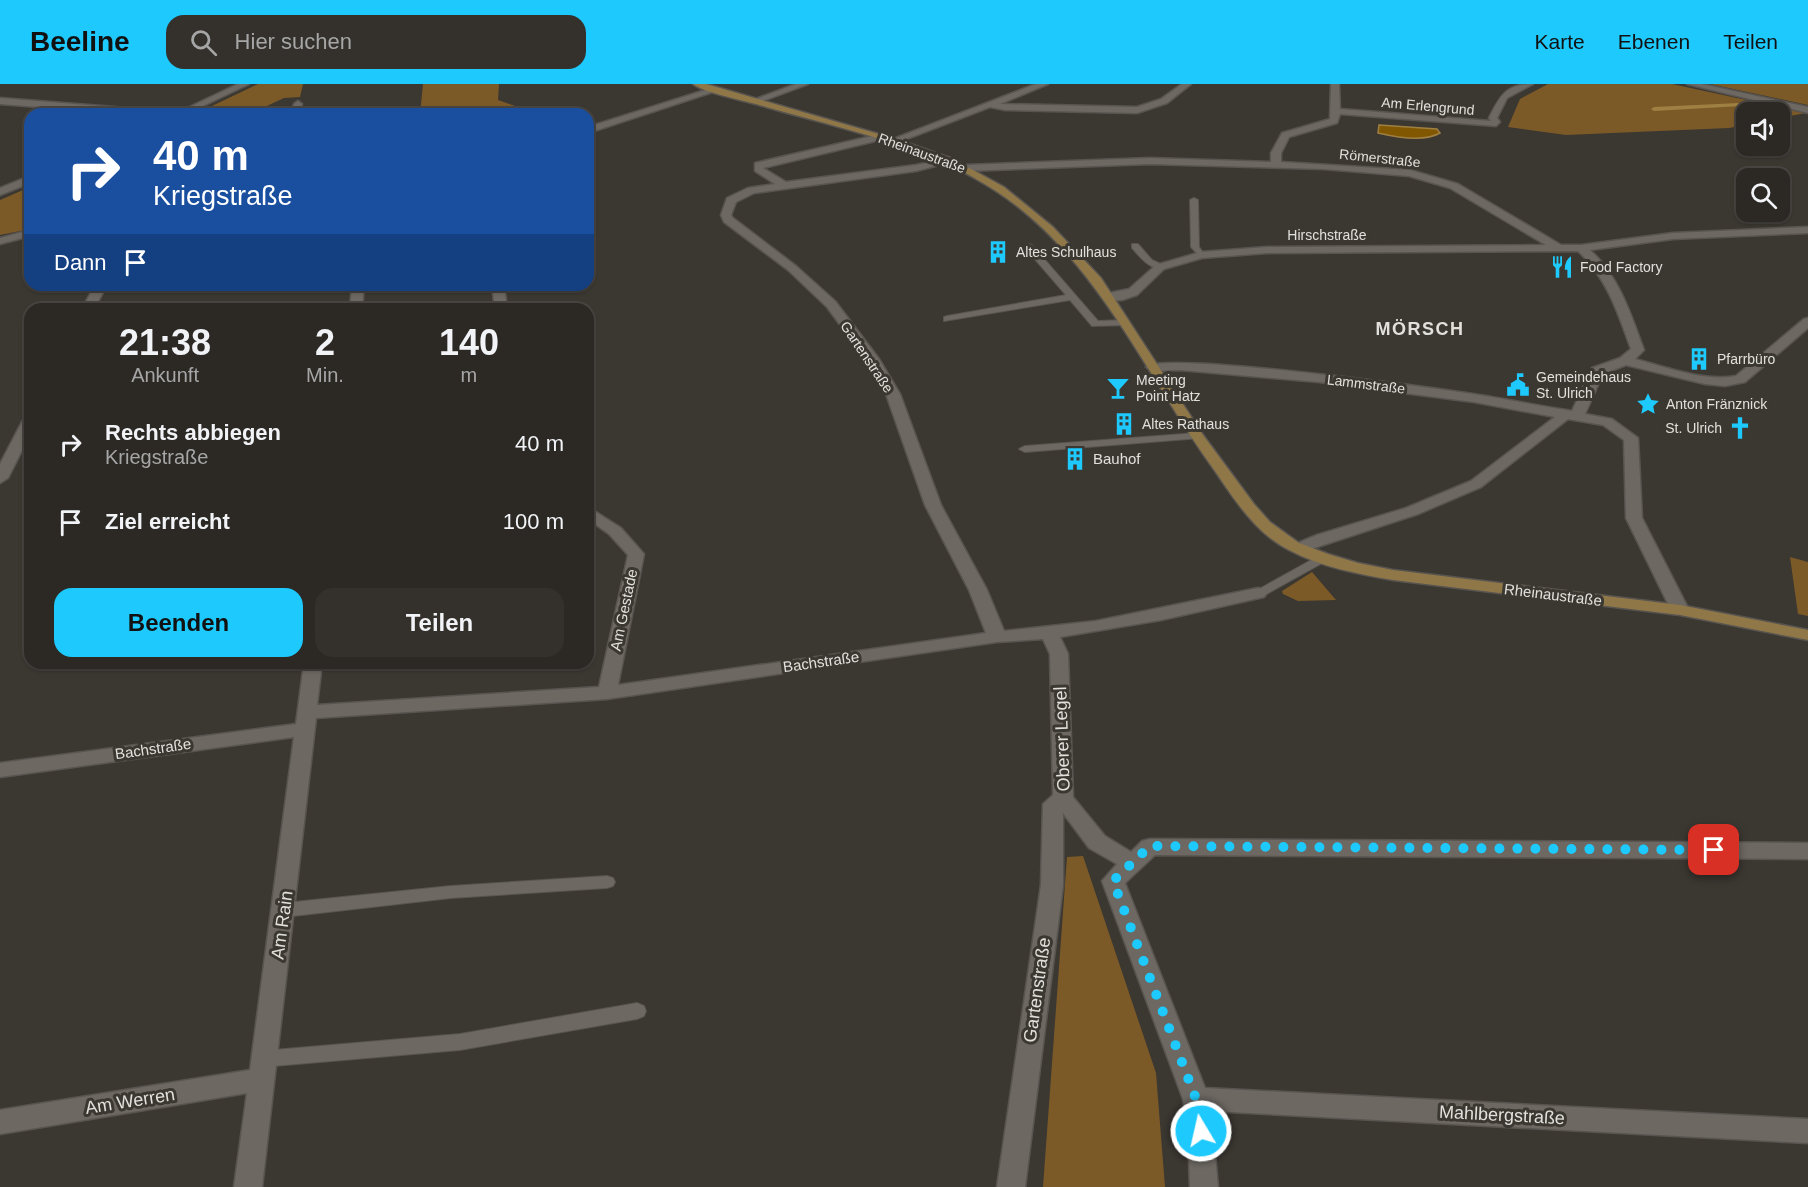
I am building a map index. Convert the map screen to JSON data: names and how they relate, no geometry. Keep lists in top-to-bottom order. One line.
{"streets":{"street":["Am Erlengrund","Rheinaustraße","Römerstraße","Hirschstraße","Gartenstraße","Lammstraße","Am Gestade","Bachstraße","Oberer Legel","Am Rain","Am Werren","Mahlbergstraße"]},"crossings":[["Rheinaustraße","Römerstraße"],["Rheinaustraße","Hirschstraße"],["Rheinaustraße","Gartenstraße"],["Rheinaustraße","Lammstraße"],["Rheinaustraße","Bachstraße"],["Römerstraße","Hirschstraße"],["Gartenstraße","Bachstraße"],["Gartenstraße","Oberer Legel"],["Am Gestade","Bachstraße"],["Bachstraße","Oberer Legel"],["Bachstraße","Am Rain"],["Am Rain","Am Werren"]],"districts":["MÖRSCH"],"places":{"building":["Altes Schulhaus","Pfarrbüro","Altes Rathaus","Bauhof"],"restaurant":["Food Factory"],"public building":["Gemeindehaus St. Ulrich"],"bar":["Meeting Point Hatz"],"place":["Anton Fränznick"],"church":["St. Ulrich"]},"page":{"header":"Beeline","search":"Hier suchen","nav":["Karte","Ebenen","Teilen"],"turn":["40 m","Kriegstraße"],"then":"Dann","eta":["21:38","Ankunft","2","Min.","140","m"],"list":[{"name":"Rechts abbiegen","note":"Kriegstraße","value":"40 m"},{"name":"Ziel erreicht","value":"100 m"}],"buttons":["Beenden","Teilen"]}}
